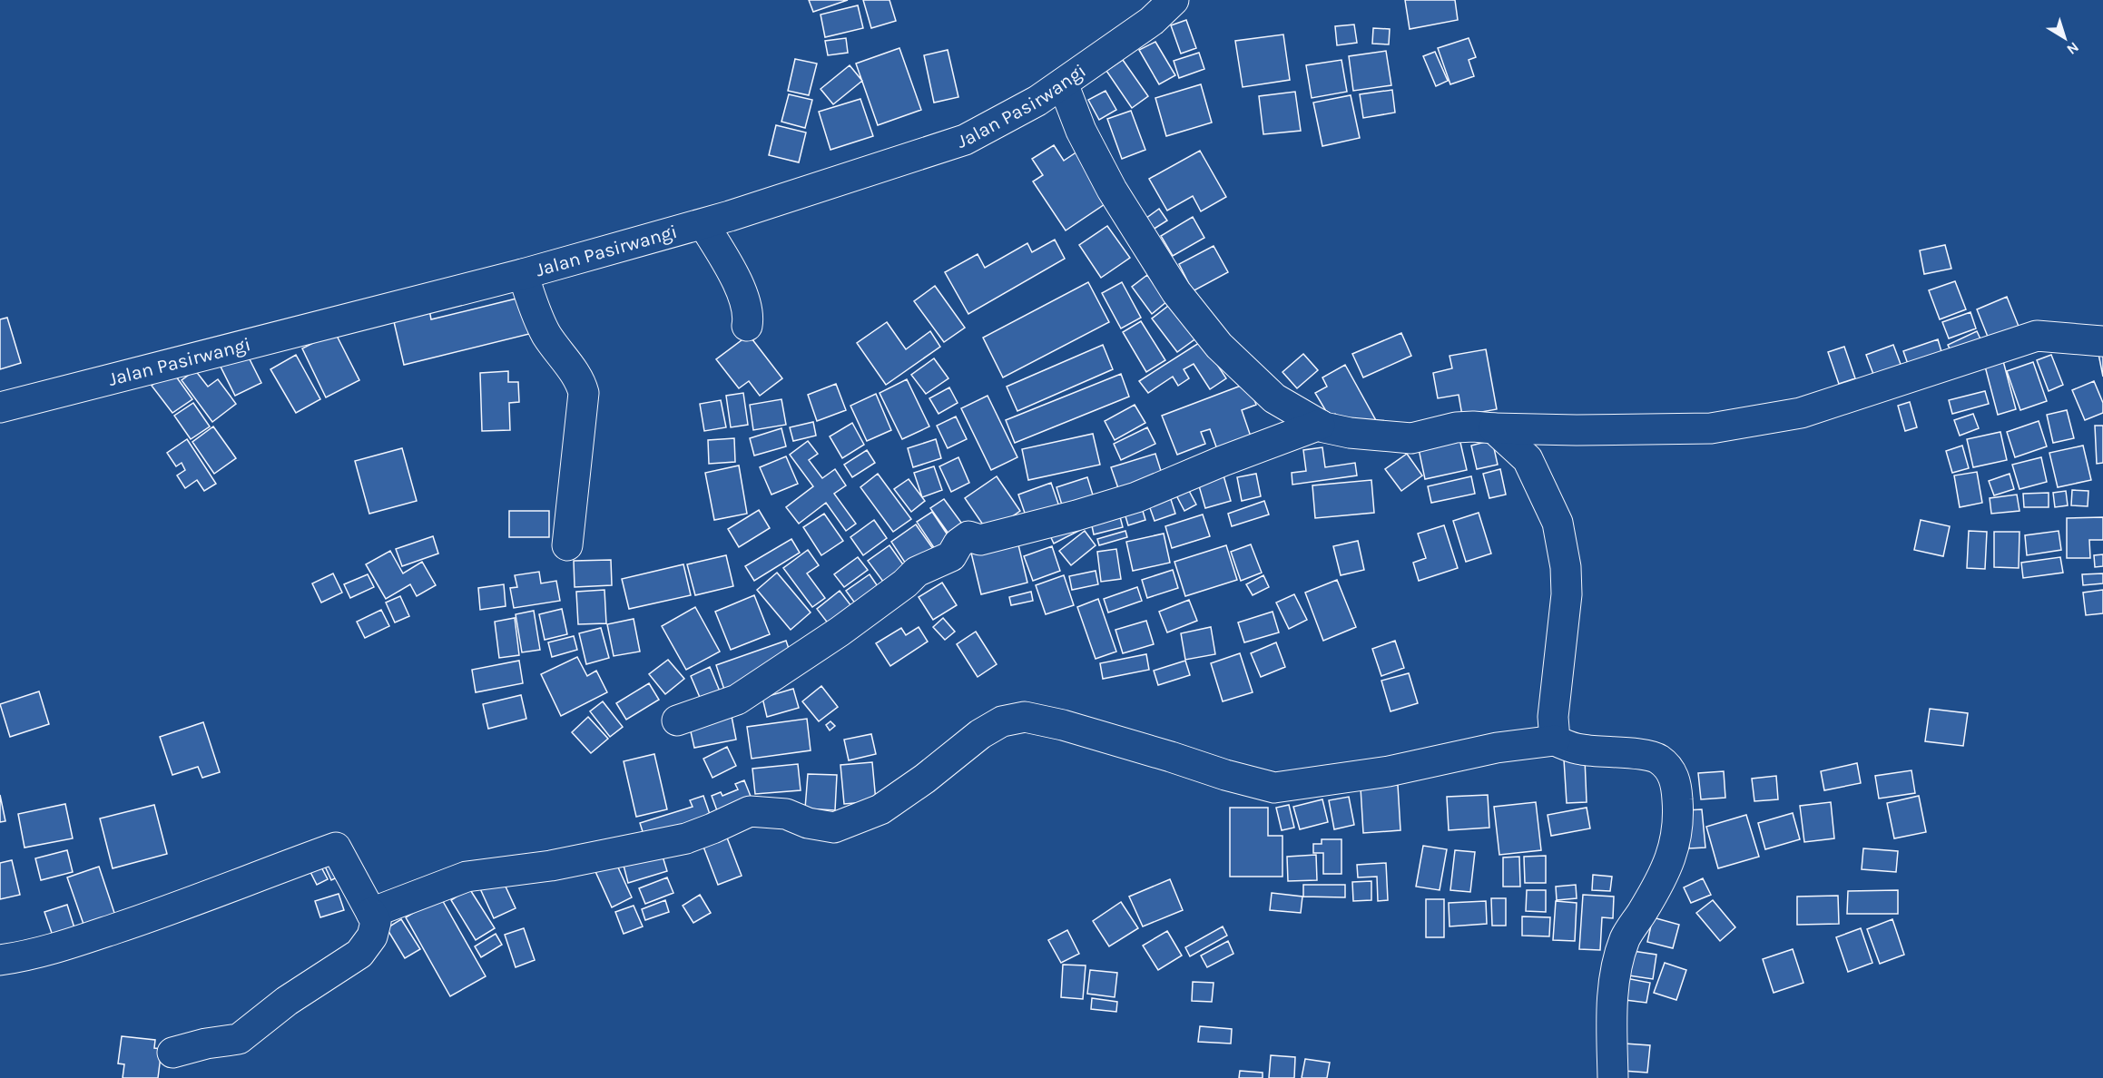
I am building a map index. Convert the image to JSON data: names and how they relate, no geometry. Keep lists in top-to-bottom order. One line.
{"streets":{"street":["Jalan Pasirwangi"]},"north":"bottom right"}
